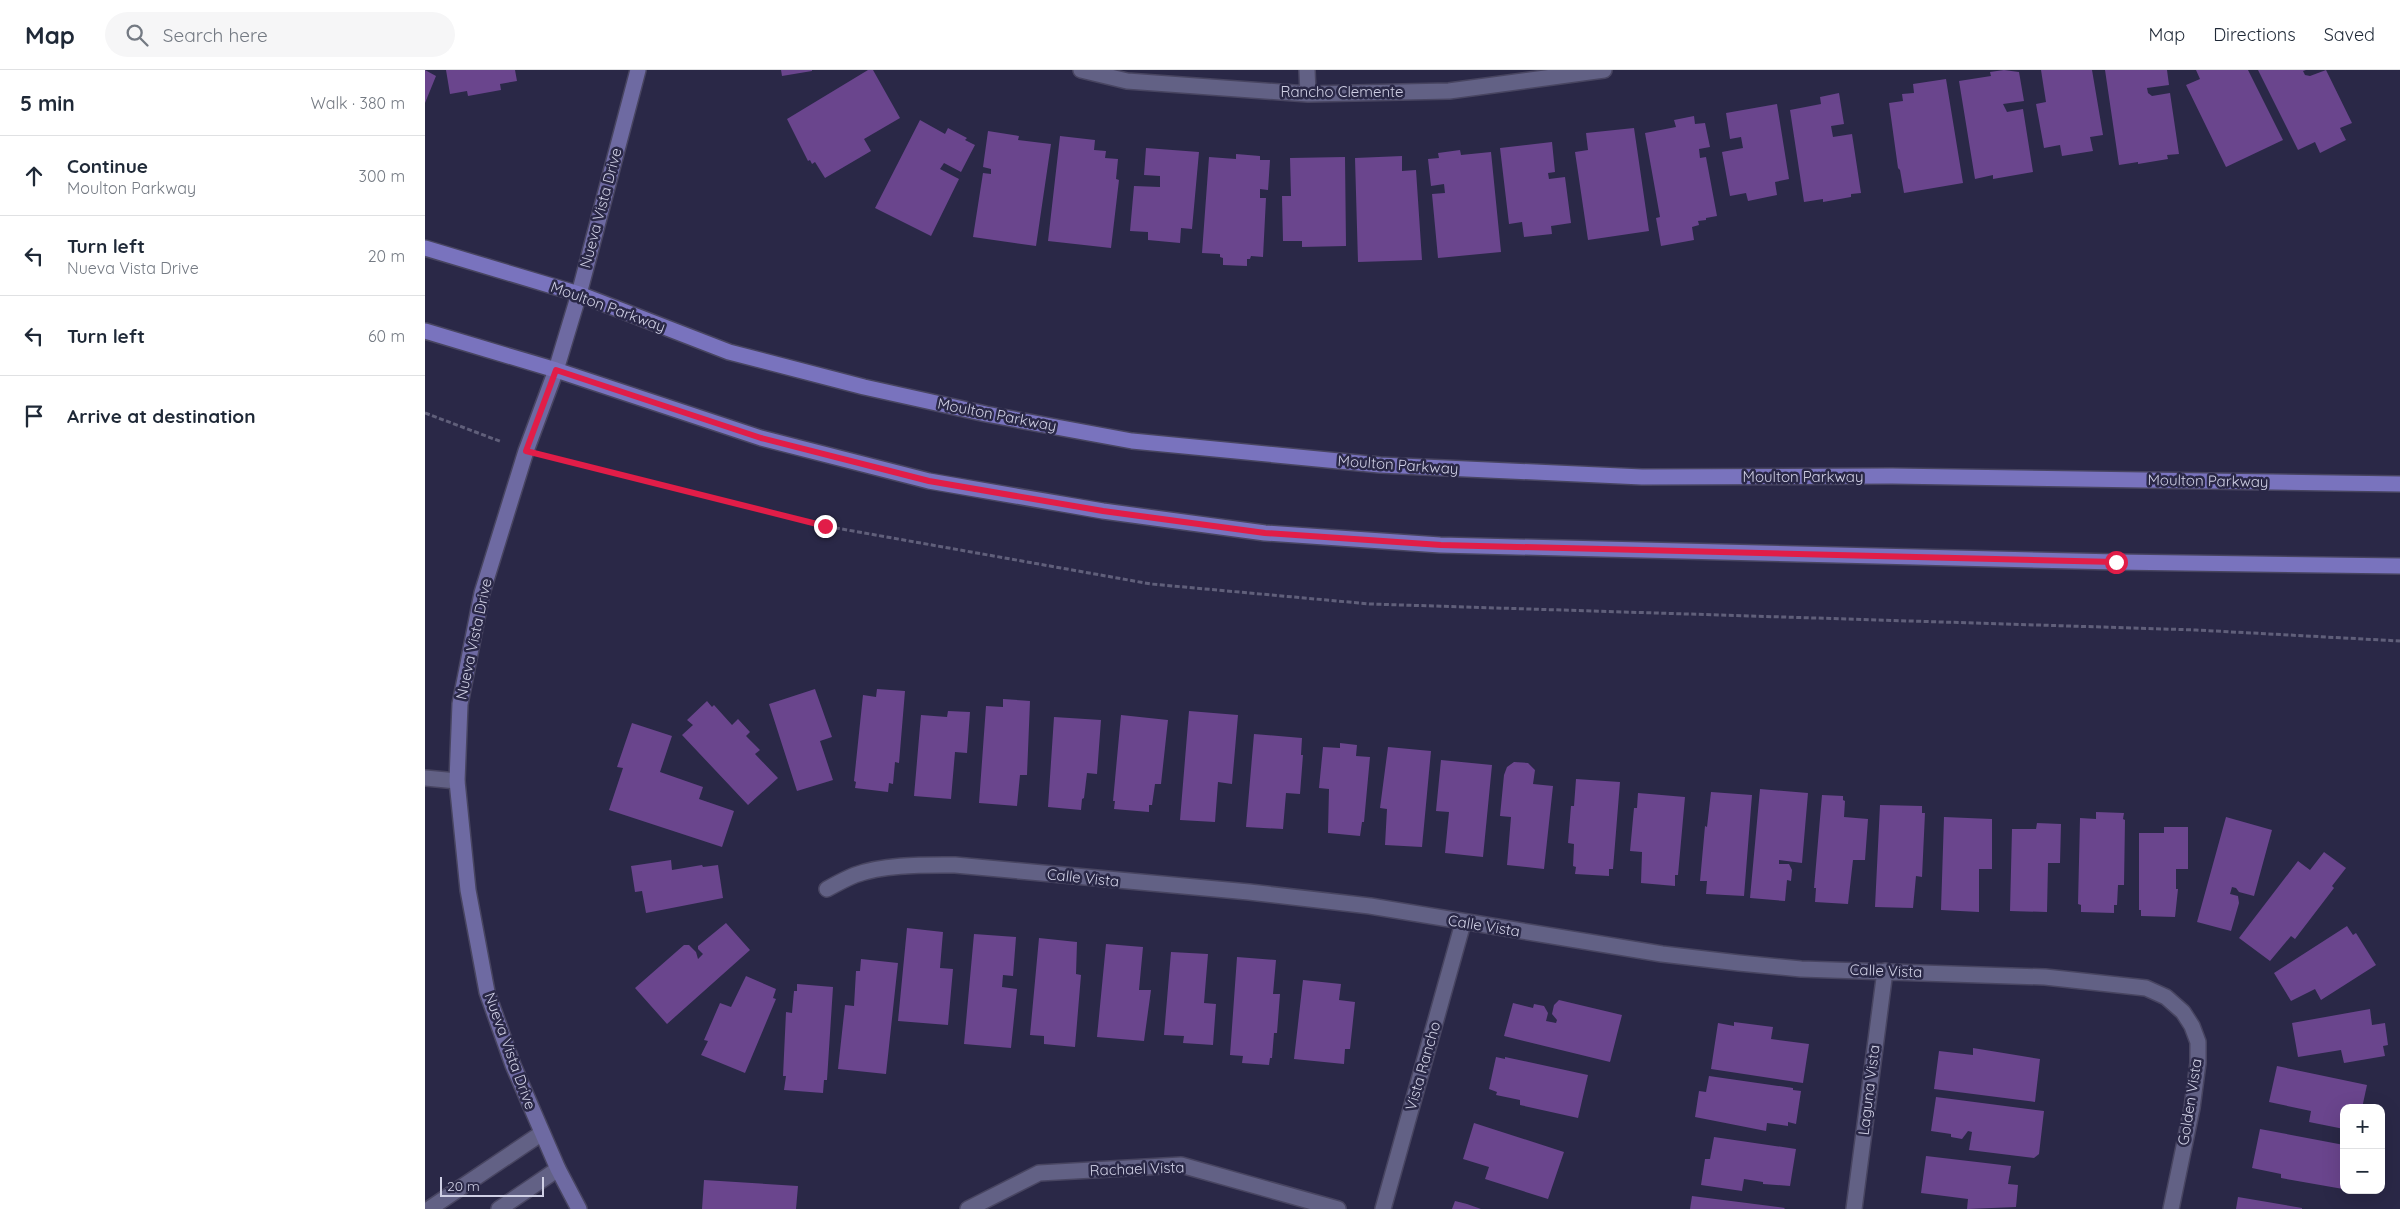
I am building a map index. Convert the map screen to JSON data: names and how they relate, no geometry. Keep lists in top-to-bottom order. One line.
{"streets":{"main road":["Moulton Parkway"],"street":["Rancho Clemente","Nueva Vista Drive","Calle Vista","Vista Rancho","Laguna Vista","Golden Vista","Rachael Vista"]},"crossings":[["Nueva Vista Drive","Moulton Parkway"],["Calle Vista","Vista Rancho"],["Calle Vista","Laguna Vista"],["Calle Vista","Golden Vista"]],"scale_bar":"20 m","page":{"header":"Map","search":"Search here","nav":["Map","Directions","Saved"],"heading":["5 min","Walk · 380 m"],"list":[["Continue","Moulton Parkway","300 m"],["Turn left","Nueva Vista Drive","20 m"],["Turn left","60 m"],"Arrive at destination"],"map_buttons":["+","−"],"scale":"20 m"}}
